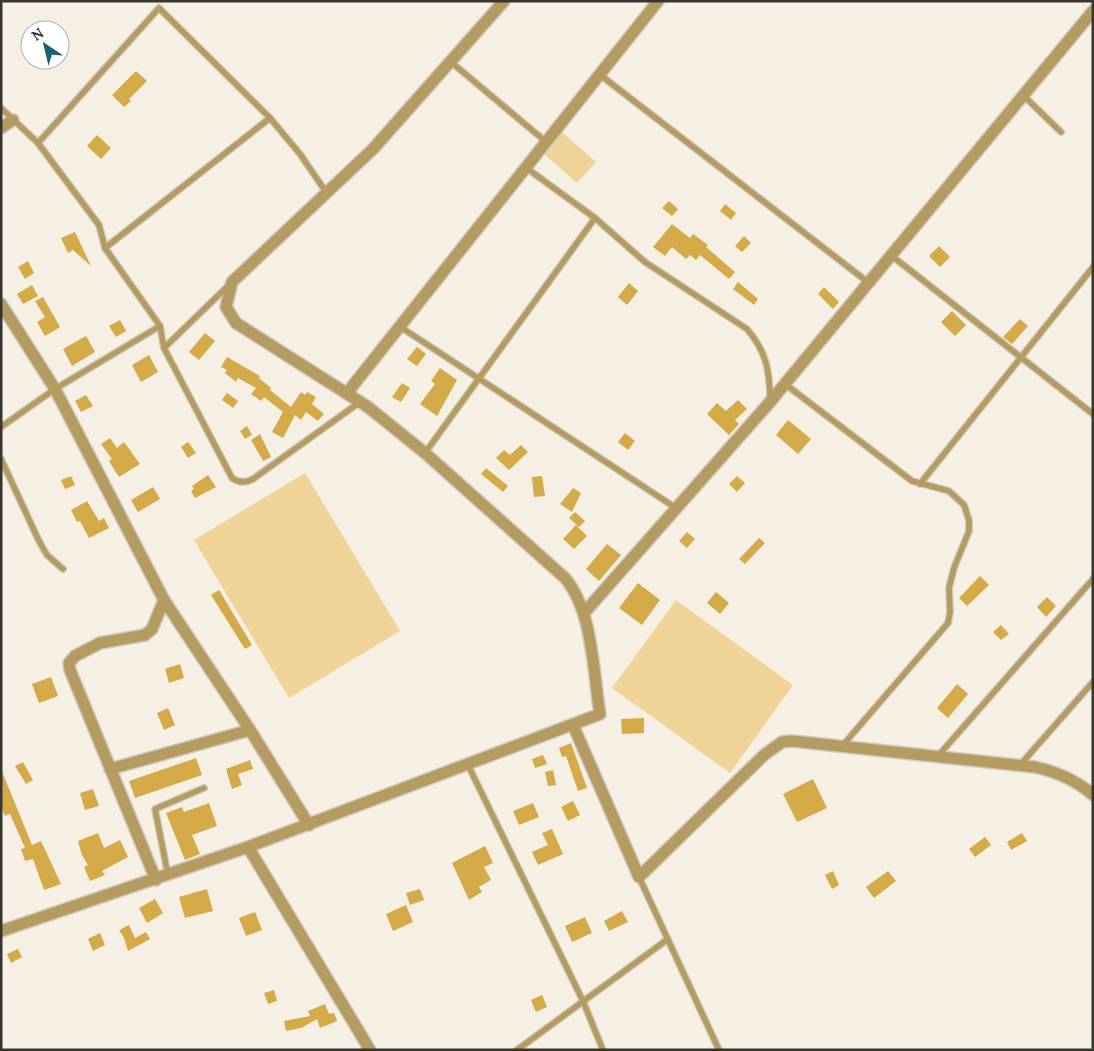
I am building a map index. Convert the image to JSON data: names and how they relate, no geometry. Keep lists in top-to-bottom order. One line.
{"north":"top left"}
